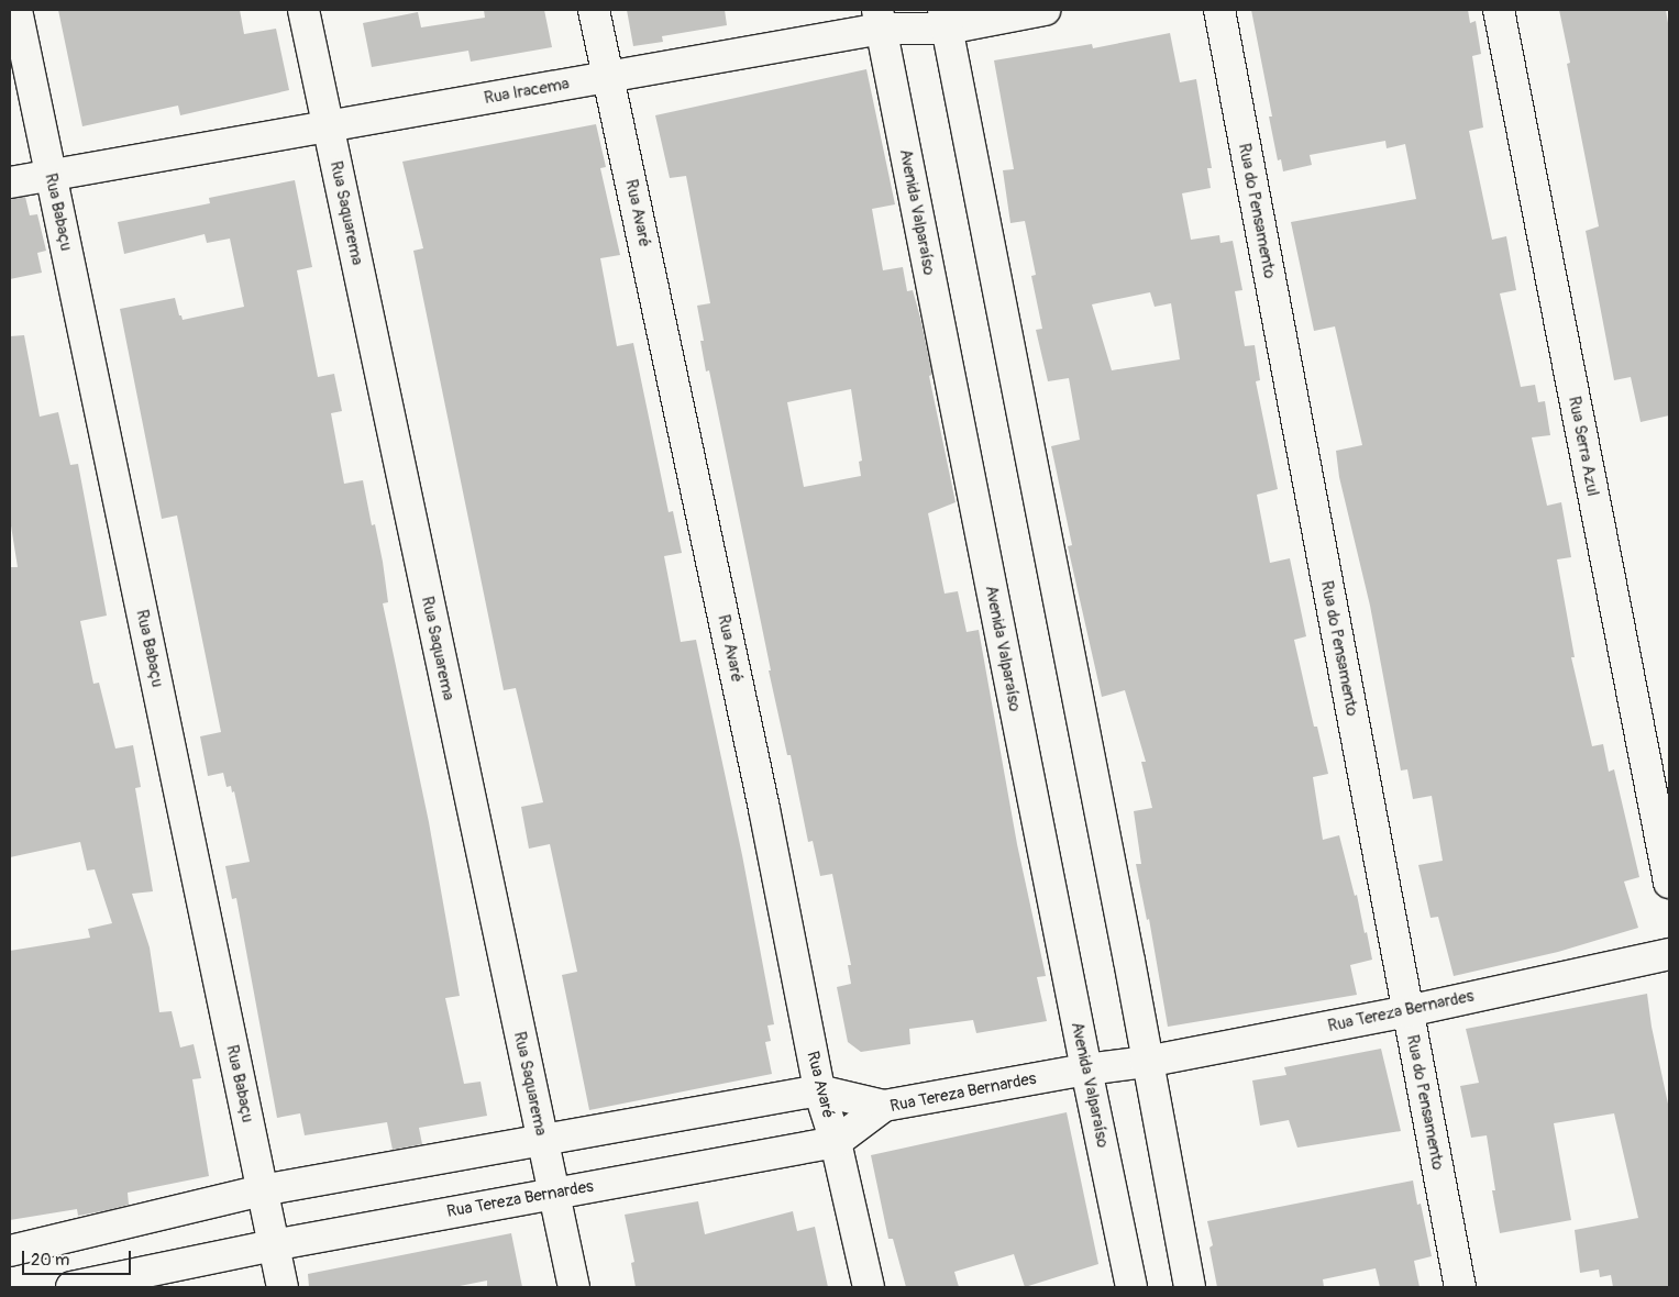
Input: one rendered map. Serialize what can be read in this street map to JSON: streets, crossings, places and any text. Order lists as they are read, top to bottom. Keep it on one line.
{"streets":{"street":["Rua Iracema","Rua do Pensamento","Rua Babaçu","Avenida Valparaíso","Rua Saquarema","Rua Avaré","Rua Serra Azul","Rua Tereza Bernardes"]},"crossings":[["Rua Iracema","Rua Babaçu"],["Rua Iracema","Avenida Valparaíso"],["Rua Iracema","Rua Saquarema"],["Rua Iracema","Rua Avaré"],["Rua do Pensamento","Rua Tereza Bernardes"],["Rua Babaçu","Rua Tereza Bernardes"],["Avenida Valparaíso","Rua Tereza Bernardes"],["Rua Saquarema","Rua Tereza Bernardes"],["Rua Avaré","Rua Tereza Bernardes"]],"scale_bar":"20 m"}
